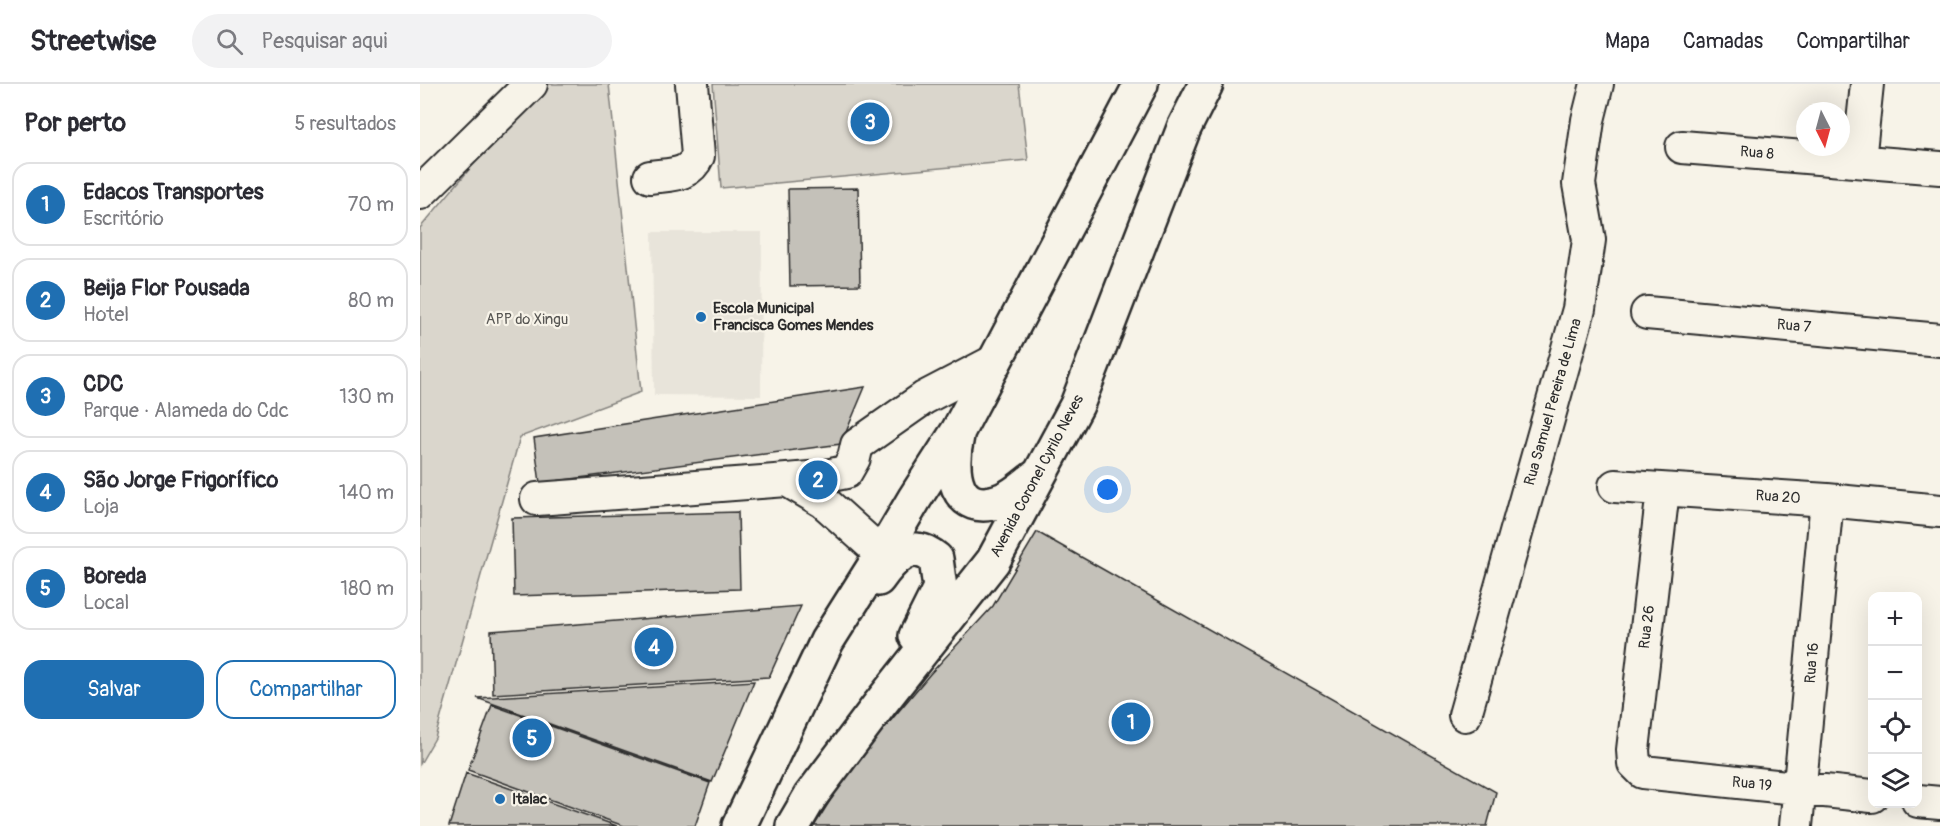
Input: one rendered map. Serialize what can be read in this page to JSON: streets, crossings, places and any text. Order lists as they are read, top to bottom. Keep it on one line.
{"streets":{"highway":["Avenida Coronel Cyrilo Neves"],"street":["Rua 8","Rua 7","Rua Samuel Pereira de Lima","Rua 20","Rua 26","Rua 16","Rua 19"]},"crossings":[["Rua 20","Rua 26"],["Rua 20","Rua 16"],["Rua 26","Rua 19"],["Rua 16","Rua 19"]],"parks":["APP do Xingu"],"places":["Escola Municipal Francisca Gomes Mendes","Italac"],"north":"bottom","page":{"header":"Streetwise","search":"Pesquisar aqui","nav":["Mapa","Camadas","Compartilhar"],"heading":["Por perto","5 resultados"],"pins":["3","2","4","1","5"],"list":[{"mark":"1","name":"Edacos Transportes","note":"Escritório","value":"70 m"},{"mark":"2","name":"Beija Flor Pousada","note":"Hotel","value":"80 m"},{"mark":"3","name":"CDC","note":"Parque · Alameda do Cdc","value":"130 m"},{"mark":"4","name":"São Jorge Frigorífico","note":"Loja","value":"140 m"},{"mark":"5","name":"Boreda","note":"Local","value":"180 m"}],"map_buttons":["+","−"],"buttons":["Salvar","Compartilhar"]}}
